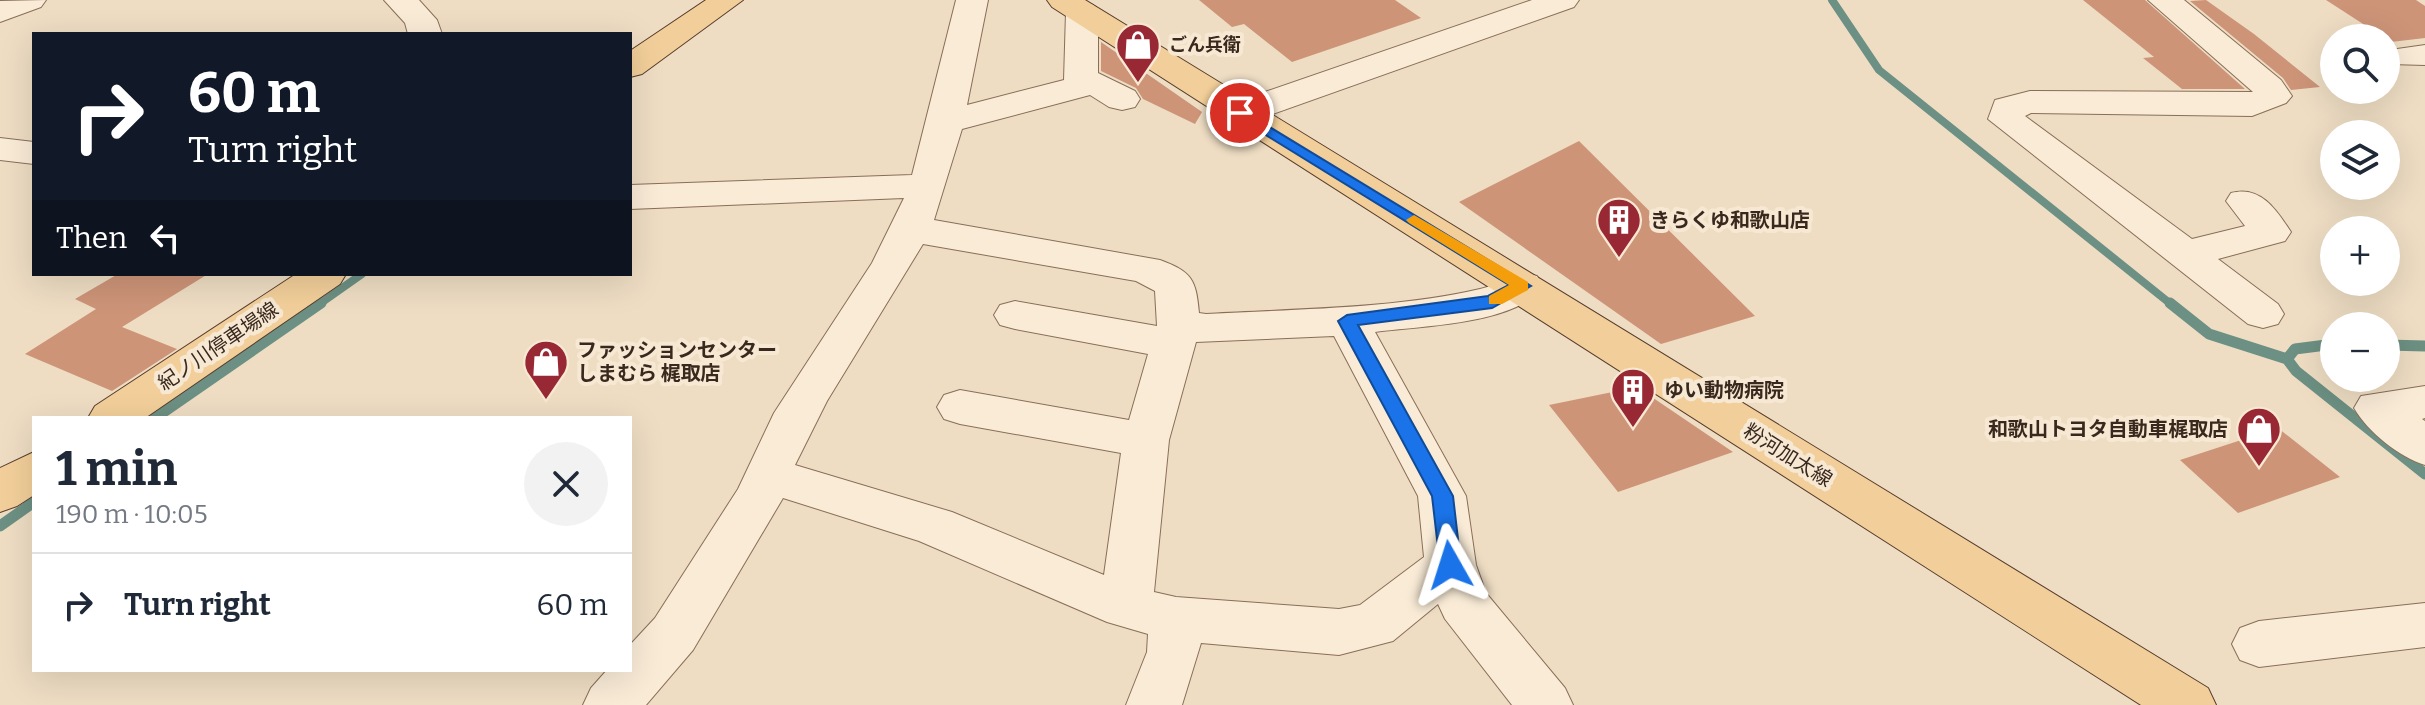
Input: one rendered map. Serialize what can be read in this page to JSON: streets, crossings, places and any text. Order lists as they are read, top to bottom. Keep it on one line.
{"streets":{"main road":["紀ノ川停車場線","粉河加太線"]},"places":{"shop":["ごん兵衛","ファッションセンター しまむら 梶取店","和歌山トヨタ自動車梶取店"],"building":["きらくゆ和歌山店","ゆい動物病院"]},"page":{"map_buttons":["+","−"],"turn":["60 m","Turn right"],"then":"Then","heading":["1 min","190 m · 10:05"],"list":[{"name":"Turn right","value":"60 m"}]}}
